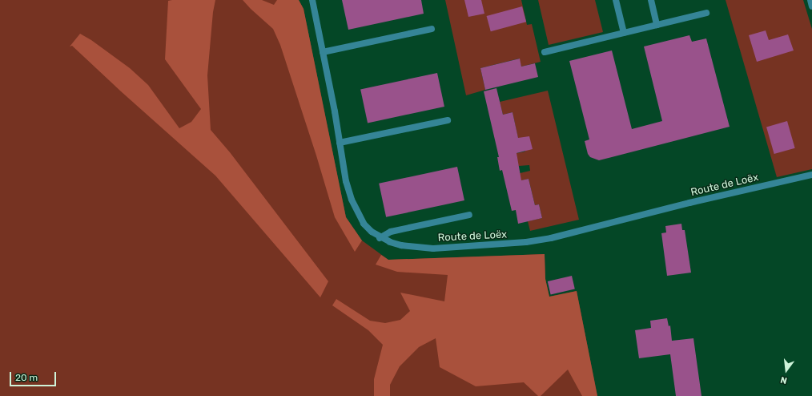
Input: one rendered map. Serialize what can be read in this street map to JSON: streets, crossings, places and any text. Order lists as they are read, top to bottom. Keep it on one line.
{"streets":{"street":["Route de Loëx"]},"scale_bar":"20 m","north":"bottom"}
